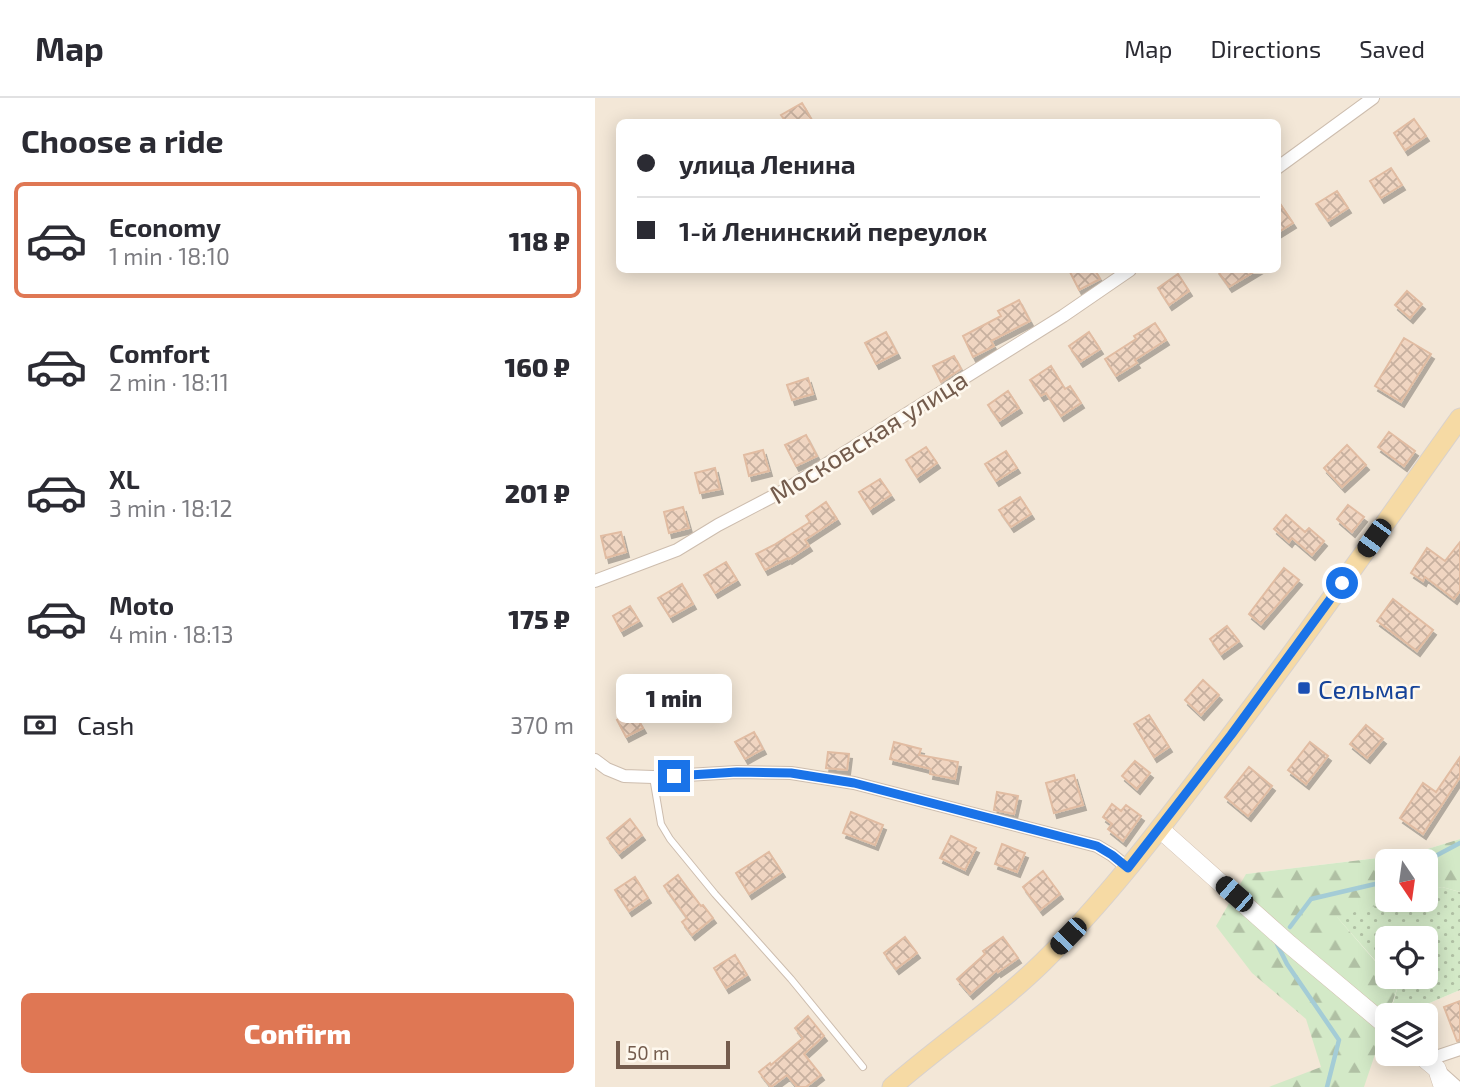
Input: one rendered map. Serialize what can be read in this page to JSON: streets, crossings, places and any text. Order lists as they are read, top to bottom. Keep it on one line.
{"streets":{"street":["Московская улица"]},"places":{"transit":["Сельмаг"]},"scale_bar":"50 m","north":"bottom","page":{"header":"Map","nav":["Map","Directions","Saved"],"heading":"Choose a ride","banner":["улица Ленина","1-й Ленинский переулок"],"list":[{"name":"Economy","note":"1 min · 18:10","value":"118 ₽"},{"name":"Comfort","note":"2 min · 18:11","value":"160 ₽"},{"name":"XL","note":"3 min · 18:12","value":"201 ₽"},{"name":"Moto","note":"4 min · 18:13","value":"175 ₽"}],"bubble":"1 min","pay":["Cash","370 m"],"buttons":"Confirm","scale":"50 m"}}
